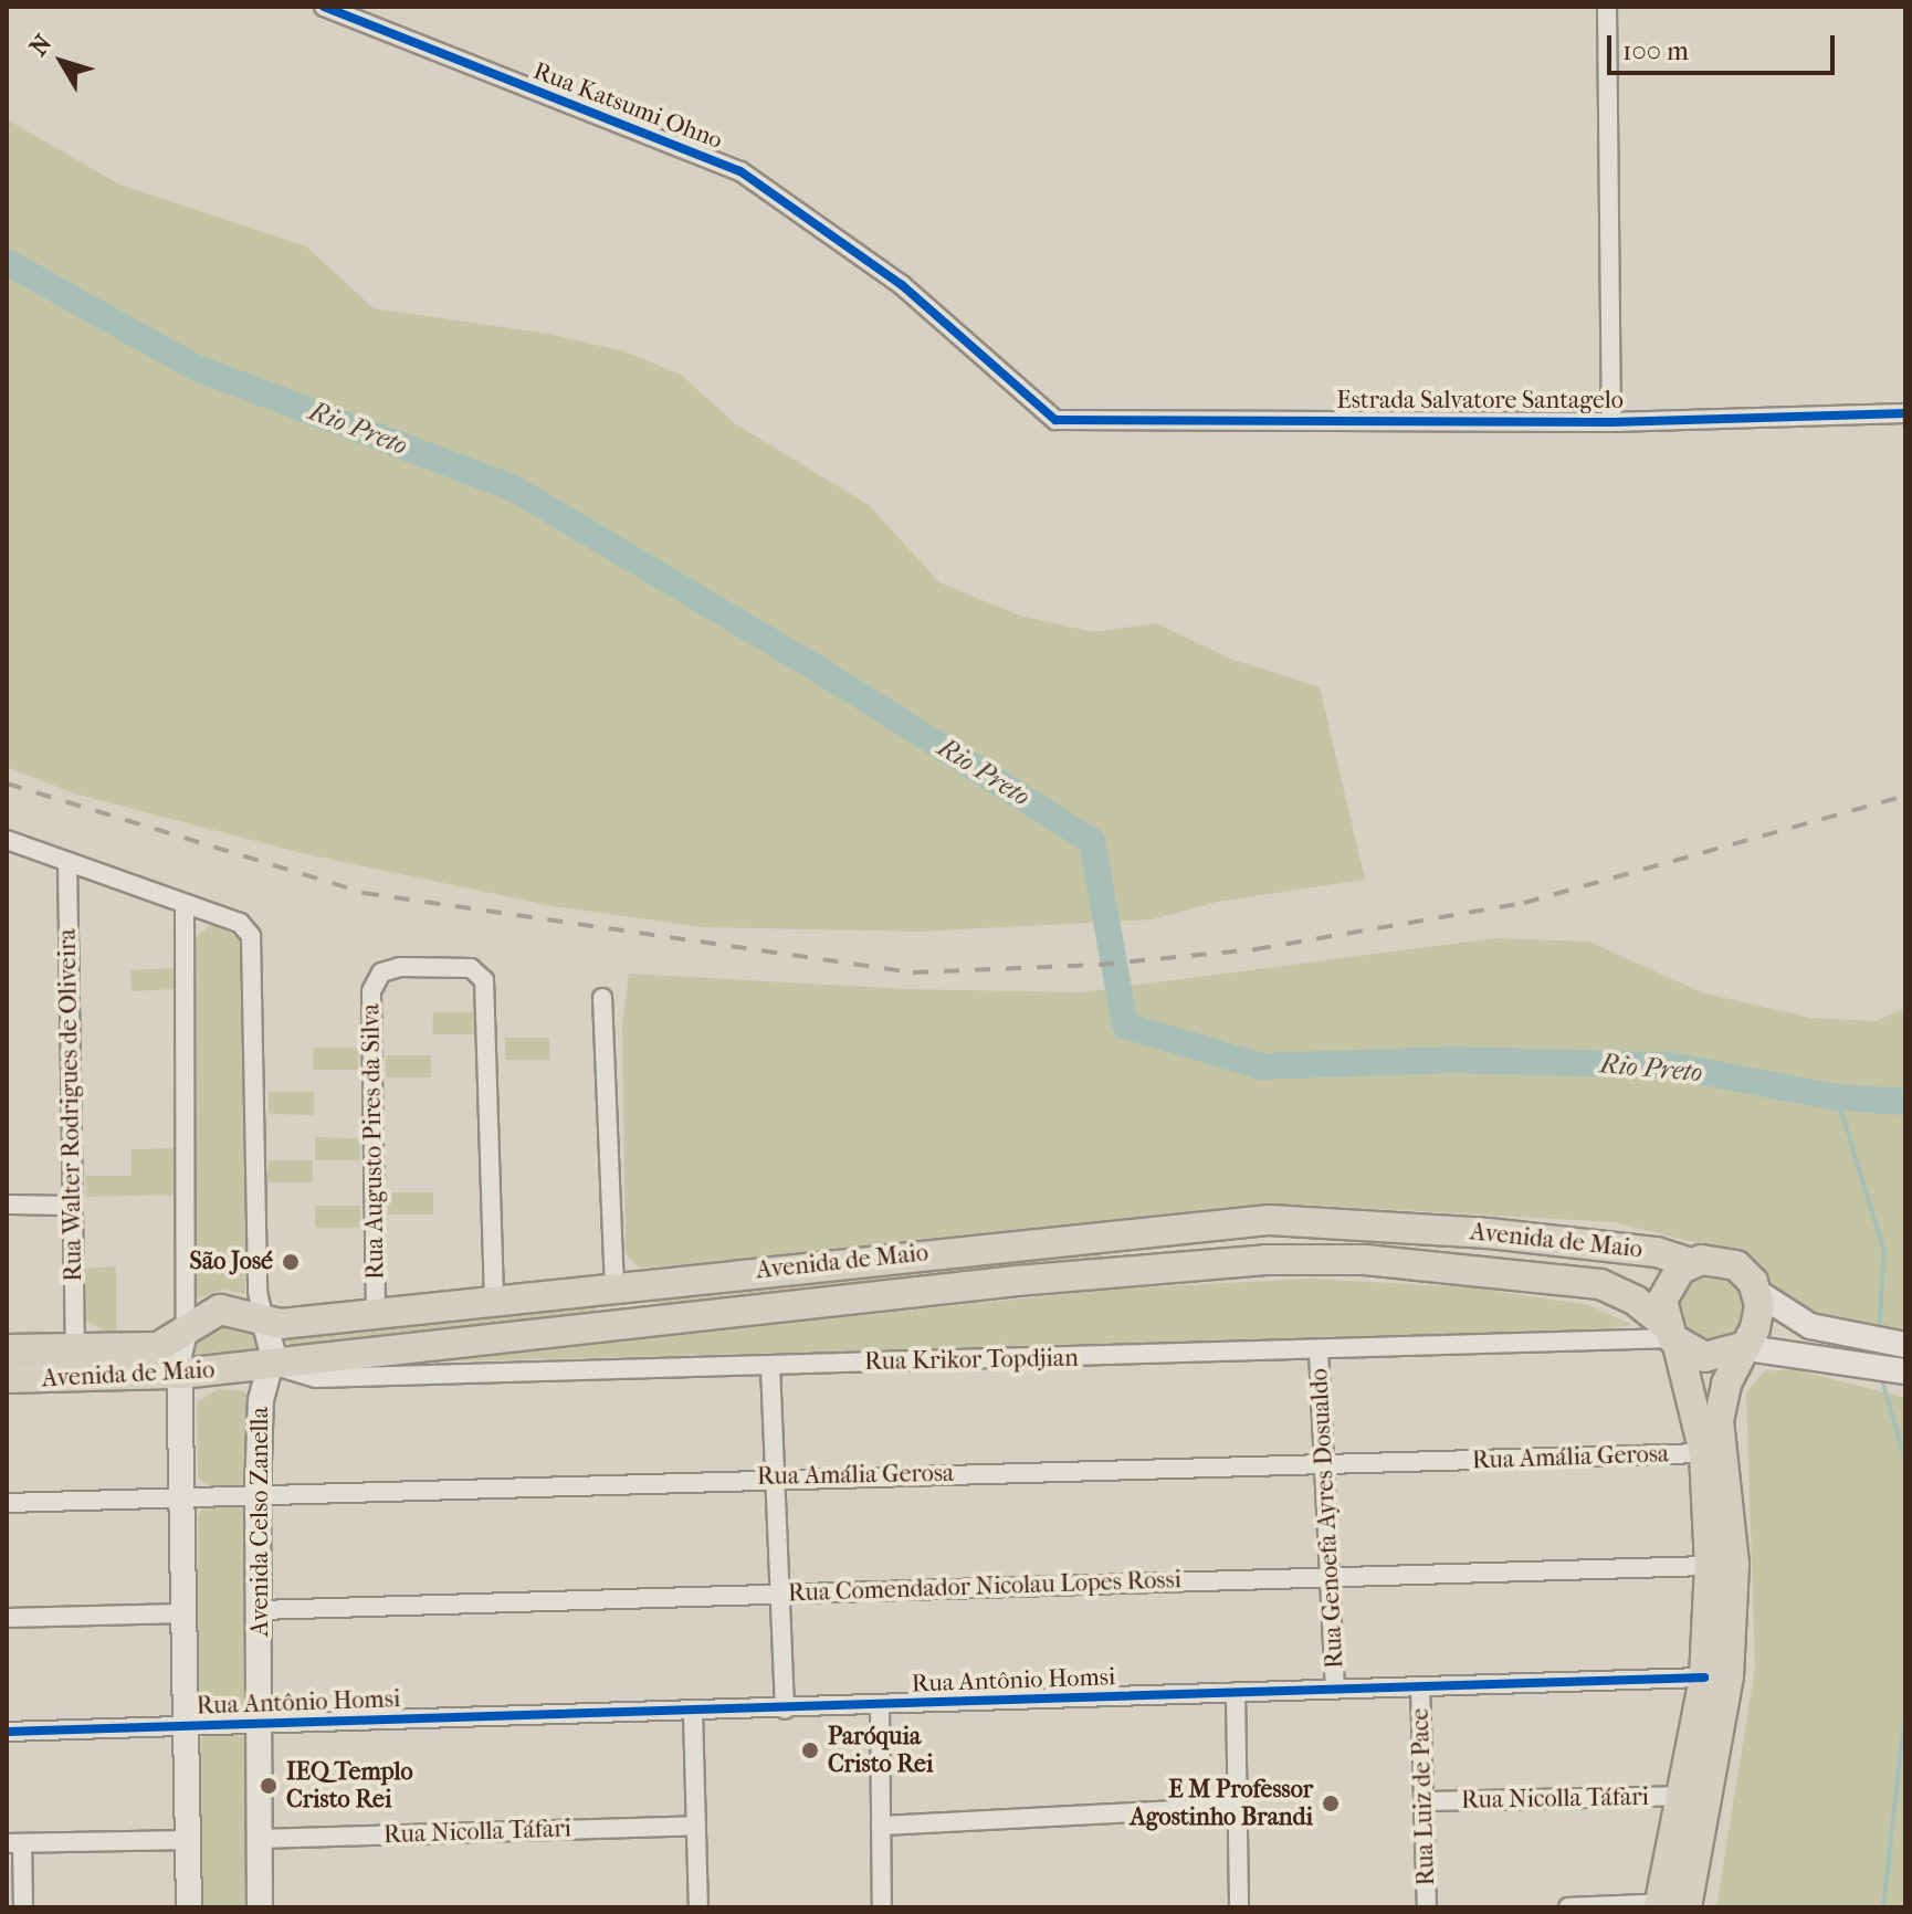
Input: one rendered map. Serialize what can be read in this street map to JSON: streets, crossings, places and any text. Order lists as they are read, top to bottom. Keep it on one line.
{"streets":{"main road":["Avenida de Maio"],"street":["Rua Katsumi Ohno","Estrada Salvatore Santagelo","Rua Walter Rodrigues de Oliveira","Rua Augusto Pires da Silva","Rua Krikor Topdjian","Rua Amália Gerosa","Rua Genoefa Ayres Dosualdo","Avenida Celso Zanella","Rua Comendador Nicolau Lopes Rossi","Rua Antônio Homsi","Rua Luiz de Pace","Rua Nicolla Táfari"]},"crossings":[["Rua Katsumi Ohno","Estrada Salvatore Santagelo"],["Rua Walter Rodrigues de Oliveira","Avenida de Maio"],["Rua Augusto Pires da Silva","Avenida de Maio"],["Avenida de Maio","Rua Krikor Topdjian"],["Avenida de Maio","Avenida Celso Zanella"],["Rua Krikor Topdjian","Rua Genoefa Ayres Dosualdo"],["Rua Krikor Topdjian","Avenida Celso Zanella"],["Rua Amália Gerosa","Rua Genoefa Ayres Dosualdo"],["Rua Amália Gerosa","Avenida Celso Zanella"],["Rua Genoefa Ayres Dosualdo","Rua Comendador Nicolau Lopes Rossi"],["Rua Genoefa Ayres Dosualdo","Rua Antônio Homsi"],["Avenida Celso Zanella","Rua Comendador Nicolau Lopes Rossi"],["Avenida Celso Zanella","Rua Antônio Homsi"],["Avenida Celso Zanella","Rua Nicolla Táfari"],["Rua Antônio Homsi","Rua Luiz de Pace"],["Rua Luiz de Pace","Rua Nicolla Táfari"]],"water":["Rio Preto"],"places":["São José","Paróquia Cristo Rei","IEQ Templo Cristo Rei","E M Professor Agostinho Brandi"],"scale_bar":"100 m","north":"top left"}
